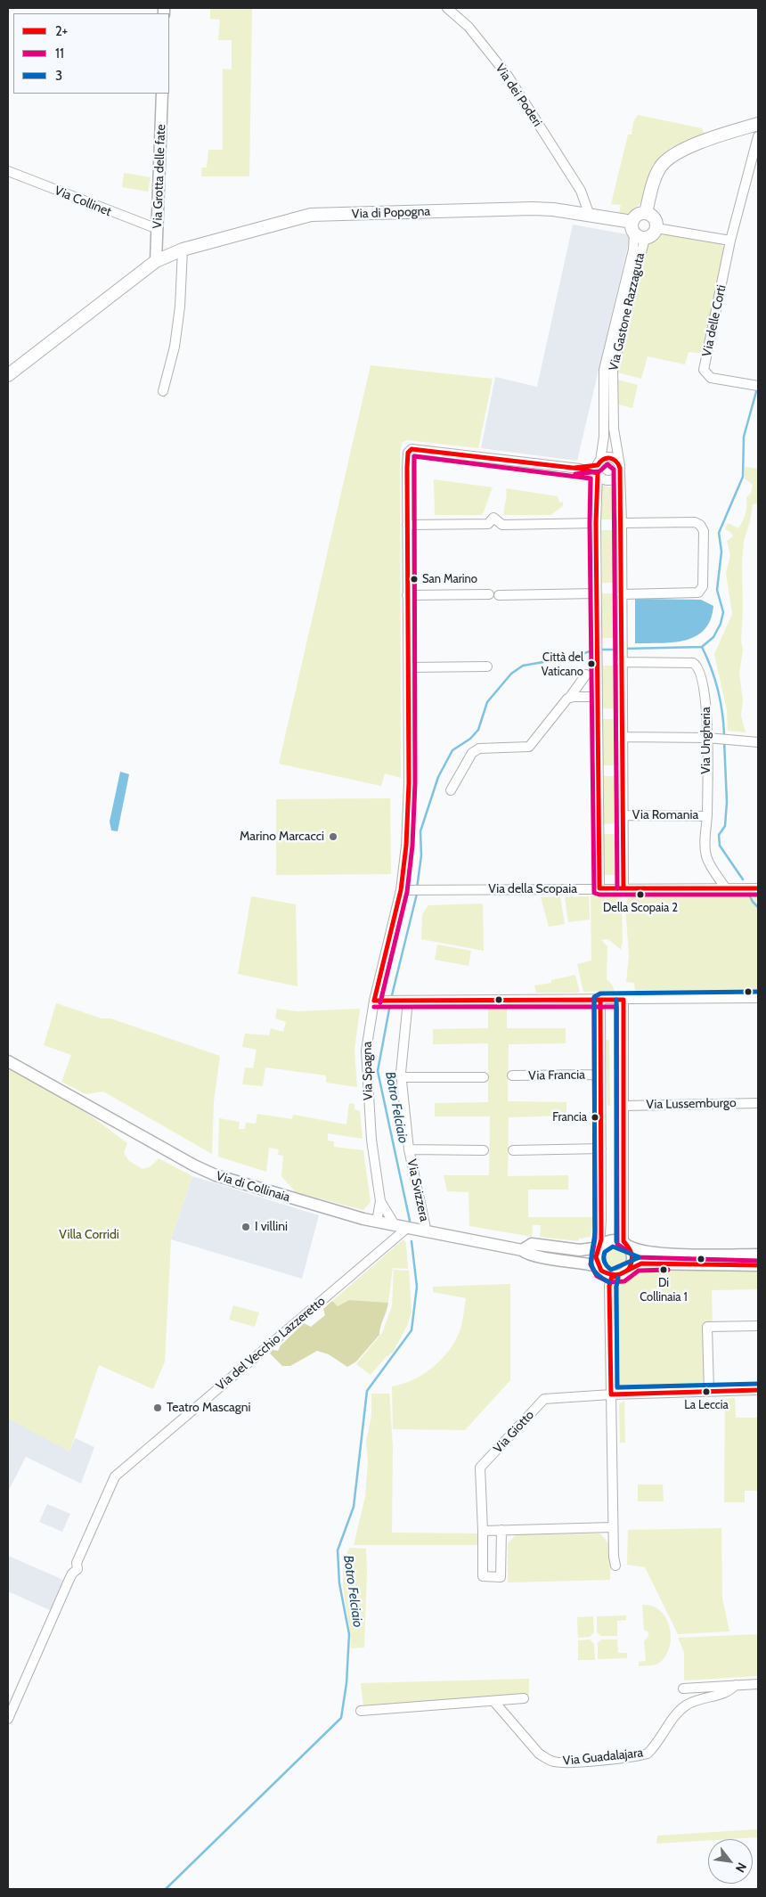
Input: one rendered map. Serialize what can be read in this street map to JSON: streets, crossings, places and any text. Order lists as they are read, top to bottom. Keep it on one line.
{"streets":{"main road":["Via di Popogna"],"street":["Via dei Poderi","Via Grotta delle fate","Via Collinet","Via Gastone Razzaguta","Via delle Corti","Via Ungheria","Via Romania","Via della Scopaia","Via Spagna","Via Francia","Via Lussemburgo","Via di Collinaia","Via Svizzera","Via del Vecchio Lazzeretto","Via Giotto","Via Guadalajara"]},"crossings":[["Via dei Poderi","Via di Popogna"],["Via Grotta delle fate","Via Collinet"],["Via Grotta delle fate","Via di Popogna"],["Via di Popogna","Via Gastone Razzaguta"],["Via Gastone Razzaguta","Via Ungheria"],["Via Gastone Razzaguta","Via Romania"],["Via Gastone Razzaguta","Via della Scopaia"],["Via Gastone Razzaguta","Via Spagna"],["Via Ungheria","Via Romania"],["Via Ungheria","Via della Scopaia"],["Via della Scopaia","Via Spagna"],["Via Spagna","Via di Collinaia"],["Via Spagna","Via del Vecchio Lazzeretto"],["Via Francia","Via di Collinaia"],["Via di Collinaia","Via Svizzera"],["Via di Collinaia","Via del Vecchio Lazzeretto"]],"water":["Botro Felciaio"],"parks":["Villa Corridi"],"places":["San Marino","Città del Vaticano","Marino Marcacci","Della Scopaia 2","Francia","I villini","Di Collinaia 1","La Leccia","Teatro Mascagni"],"lines":["transit line 2+","transit line 11","transit line 3"],"legend":["2+","11","3"],"north":"bottom right"}
